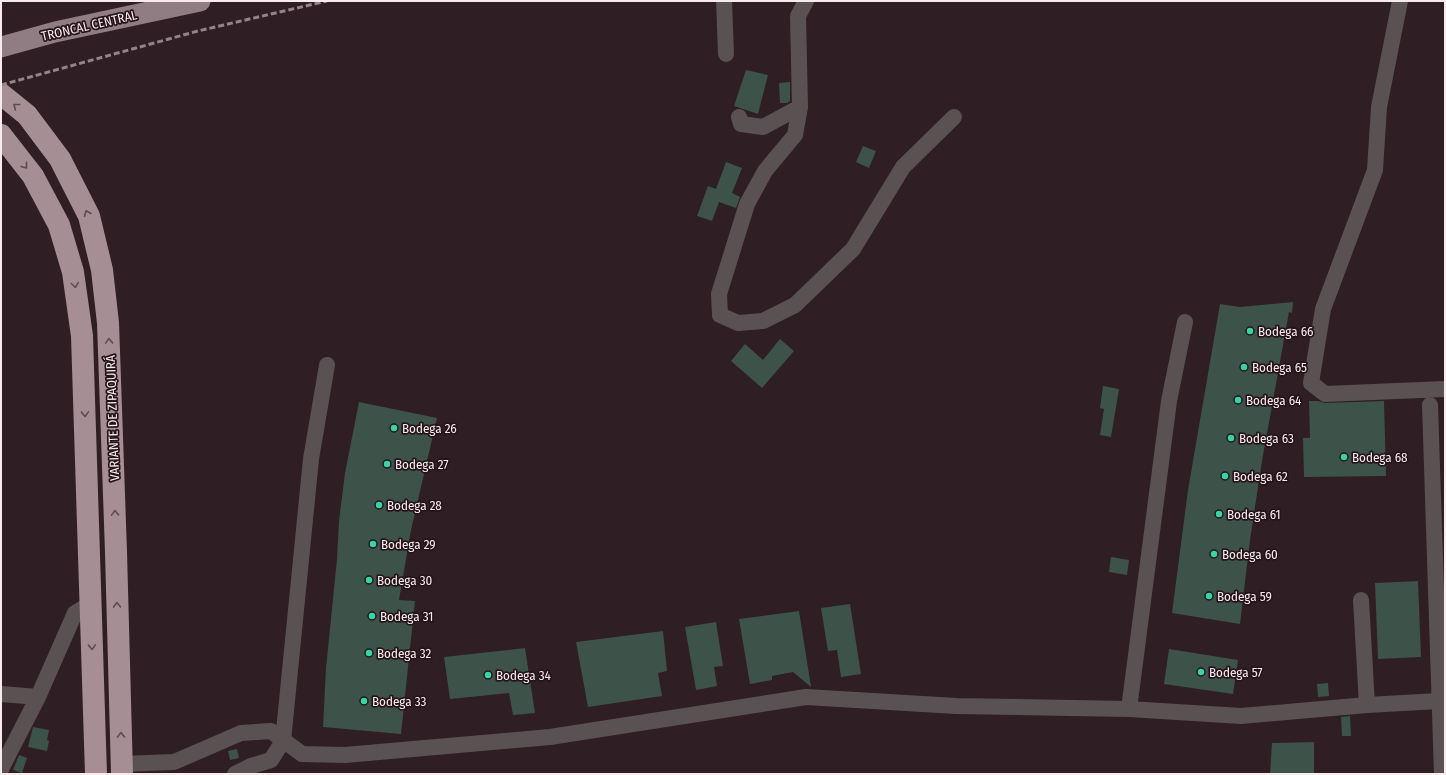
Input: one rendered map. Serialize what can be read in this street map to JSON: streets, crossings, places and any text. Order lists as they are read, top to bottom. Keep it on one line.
{"streets":{"highway":["VARIANTE DE ZIPAQUIRÁ"],"main road":["TRONCAL CENTRAL"]},"places":["Bodega 66","Bodega 65","Bodega 64","Bodega 26","Bodega 63","Bodega 68","Bodega 27","Bodega 62","Bodega 28","Bodega 61","Bodega 29","Bodega 60","Bodega 30","Bodega 59","Bodega 31","Bodega 32","Bodega 57","Bodega 34","Bodega 33"]}
